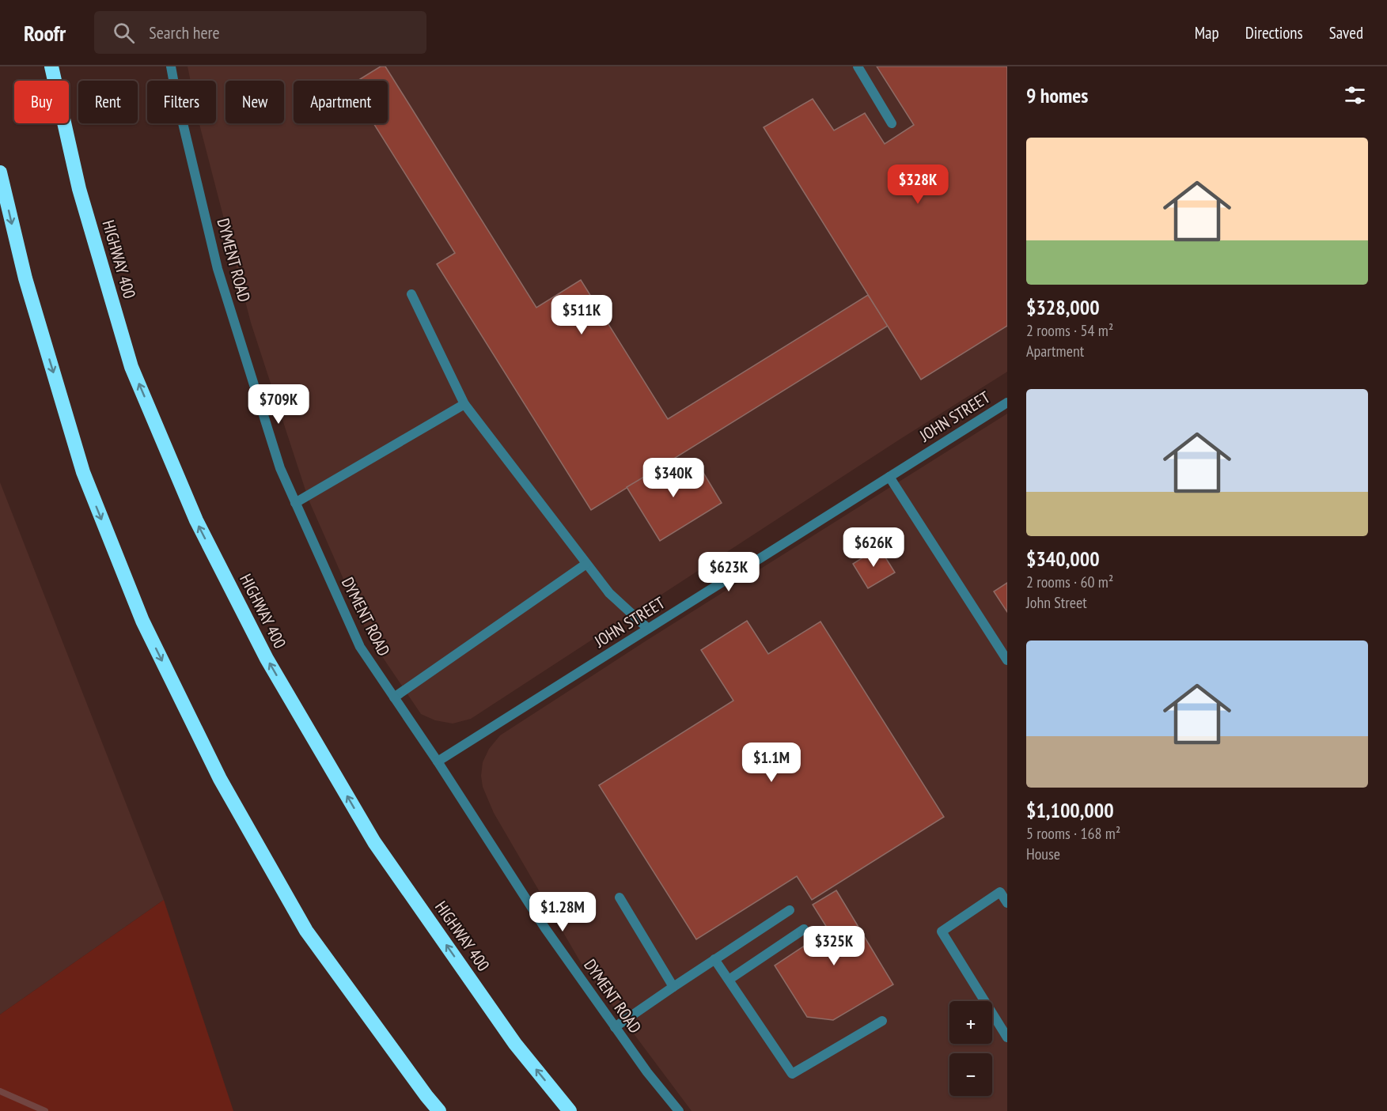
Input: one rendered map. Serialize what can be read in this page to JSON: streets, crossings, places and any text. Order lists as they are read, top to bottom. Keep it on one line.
{"streets":{"highway":["HIGHWAY 400"],"street":["DYMENT ROAD","JOHN STREET"]},"crossings":[["DYMENT ROAD","JOHN STREET"]],"page":{"header":"Roofr","search":"Search here","nav":["Map","Directions","Saved"],"heading":"9 homes","chip":["Buy","Rent","Filters","New","Apartment"],"list":[{"name":"$328,000","note":"2 rooms · 54 m² · Apartment"},{"name":"$340,000","note":"2 rooms · 60 m² · John Street"},{"name":"$1,100,000","note":"5 rooms · 168 m² · House"}],"price":["$328K","$511K","$709K","$340K","$626K","$623K","$1.1M","$1.28M","$325K"],"map_buttons":["+","−"]}}
